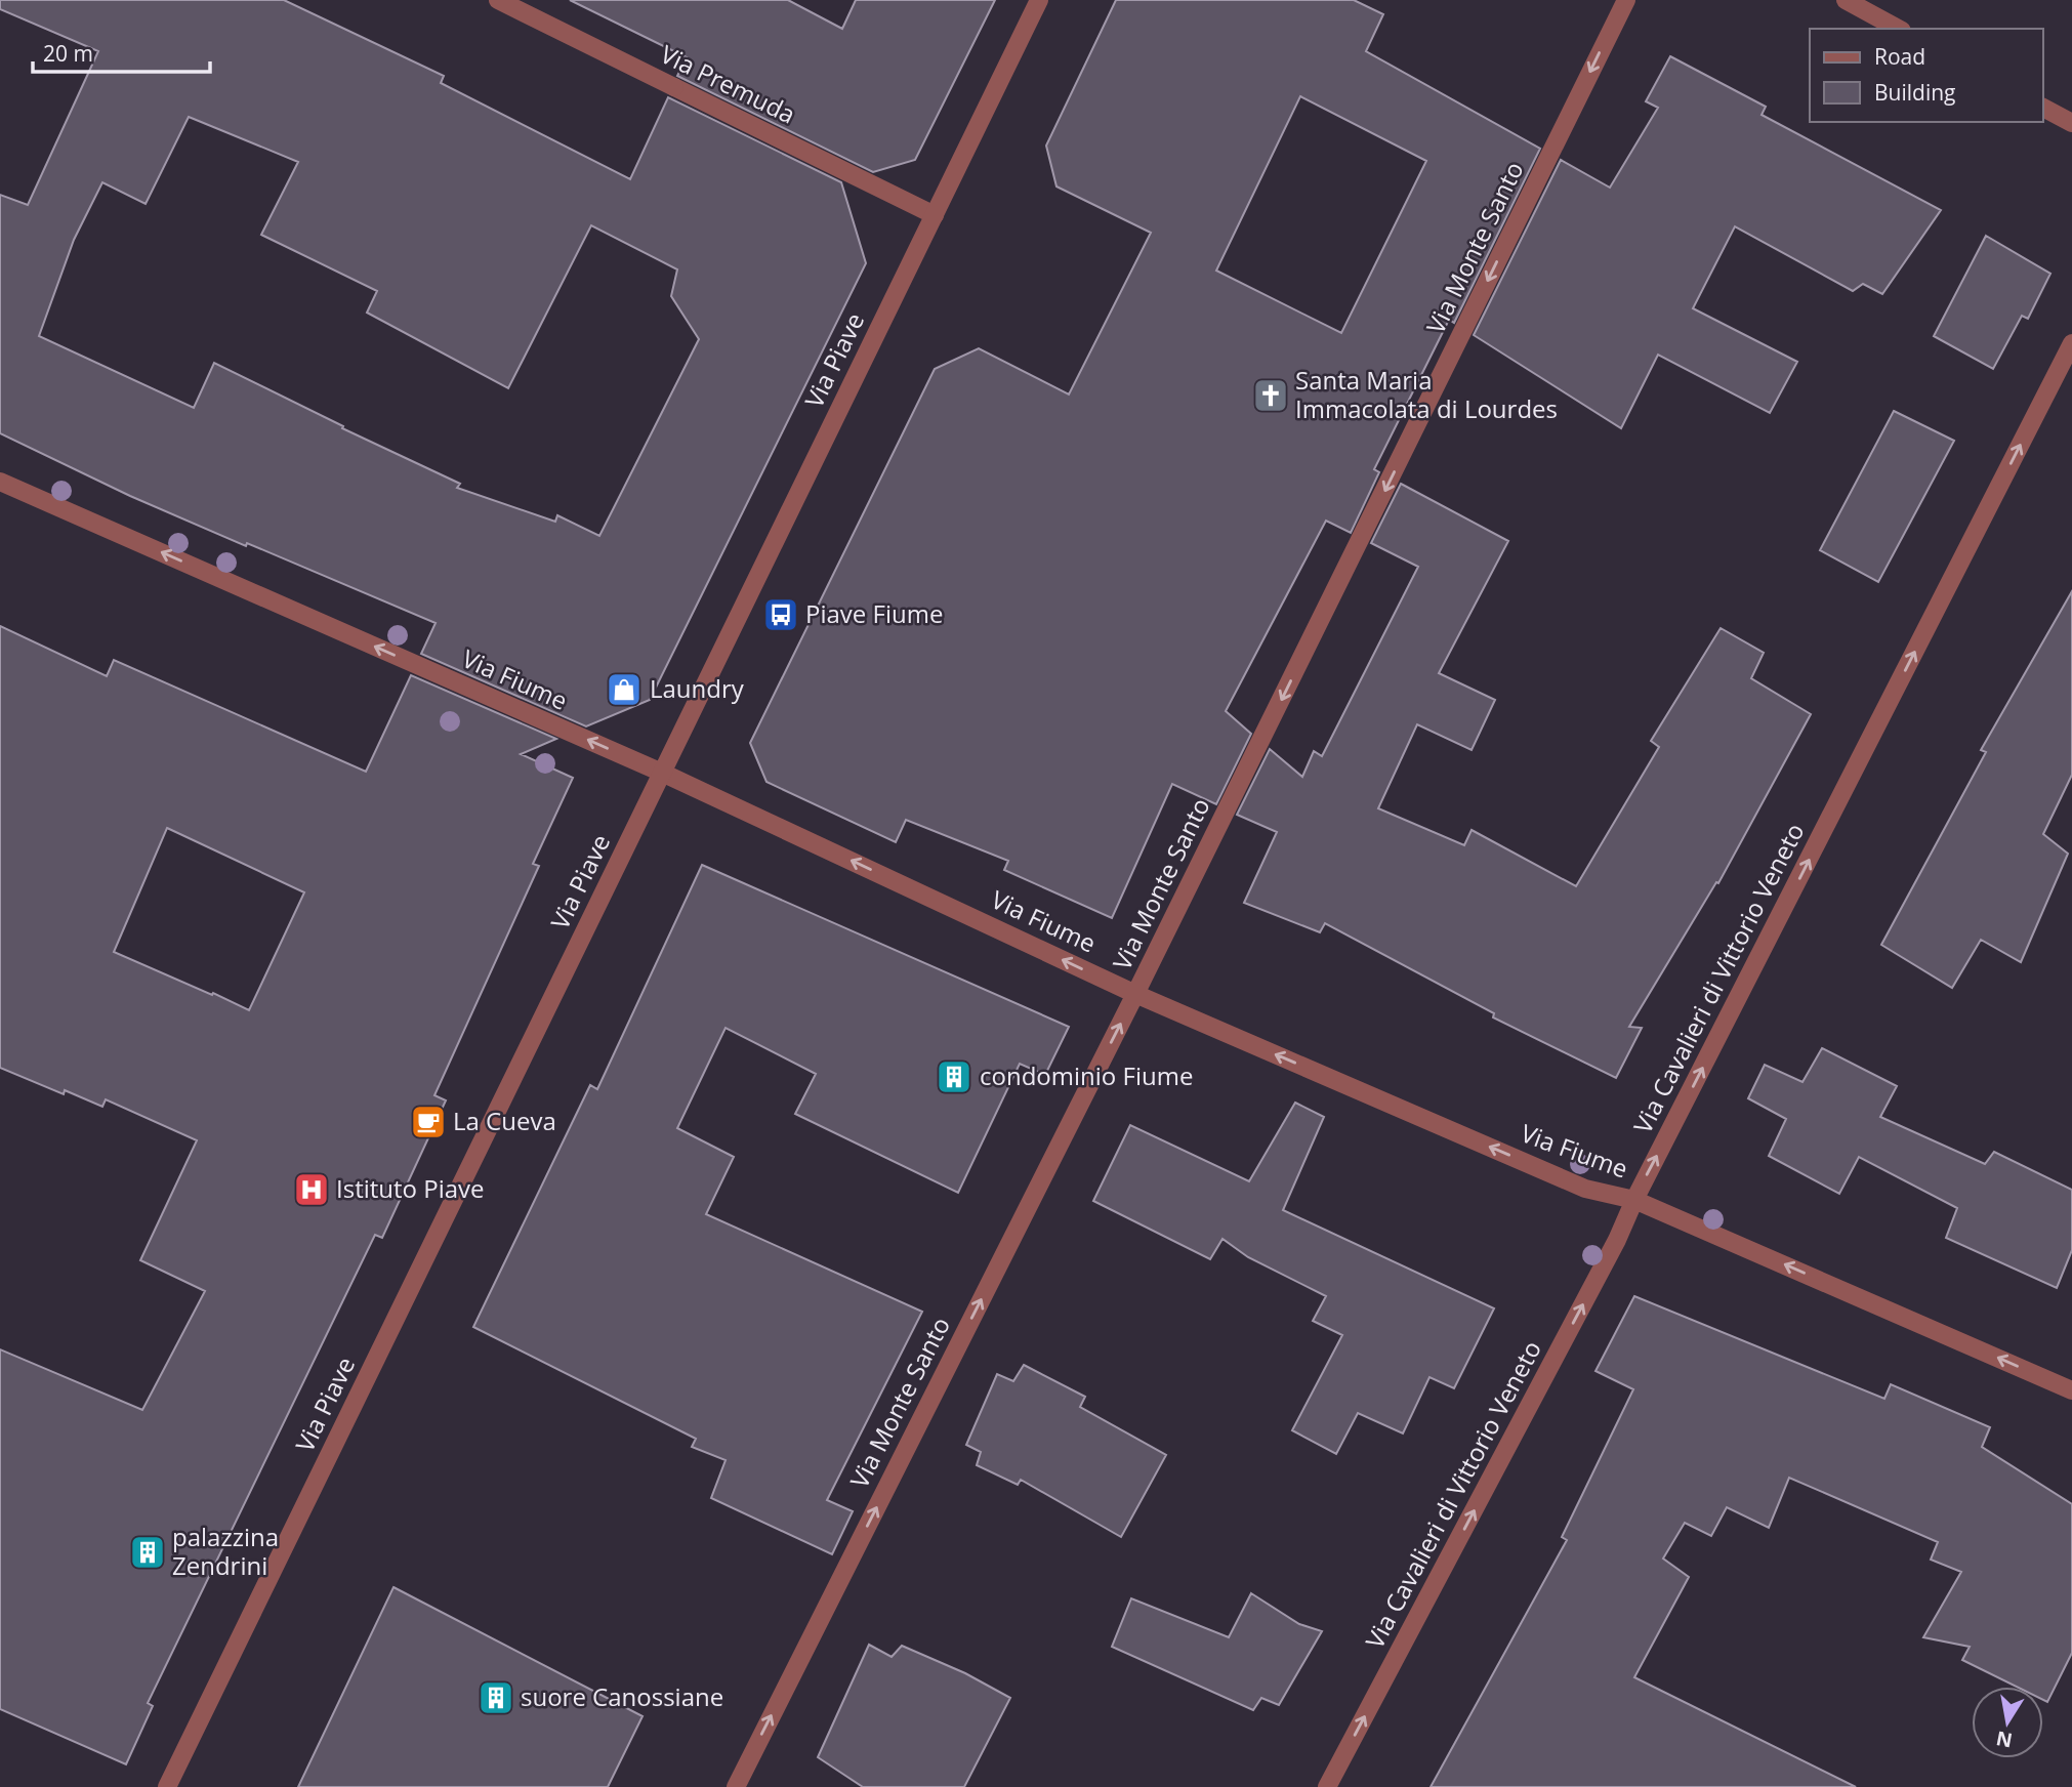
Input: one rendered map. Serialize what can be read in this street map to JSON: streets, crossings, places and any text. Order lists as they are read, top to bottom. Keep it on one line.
{"streets":{"street":["Via Premuda","Via Monte Santo","Via Piave","Via Fiume","Via Cavalieri di Vittorio Veneto"]},"crossings":[["Via Premuda","Via Piave"],["Via Monte Santo","Via Fiume"],["Via Piave","Via Fiume"],["Via Fiume","Via Cavalieri di Vittorio Veneto"]],"one_way":["Via Fiume","Via Cavalieri di Vittorio Veneto"],"places":{"church":["Santa Maria Immacolata di Lourdes"],"bus stop":["Piave Fiume"],"shop":["Laundry"],"building":["condominio Fiume","palazzina Zendrini","suore Canossiane"],"cafe":["La Cueva"],"hospital":["Istituto Piave"]},"legend":["Road","Building"],"scale_bar":"20 m","north":"bottom"}
